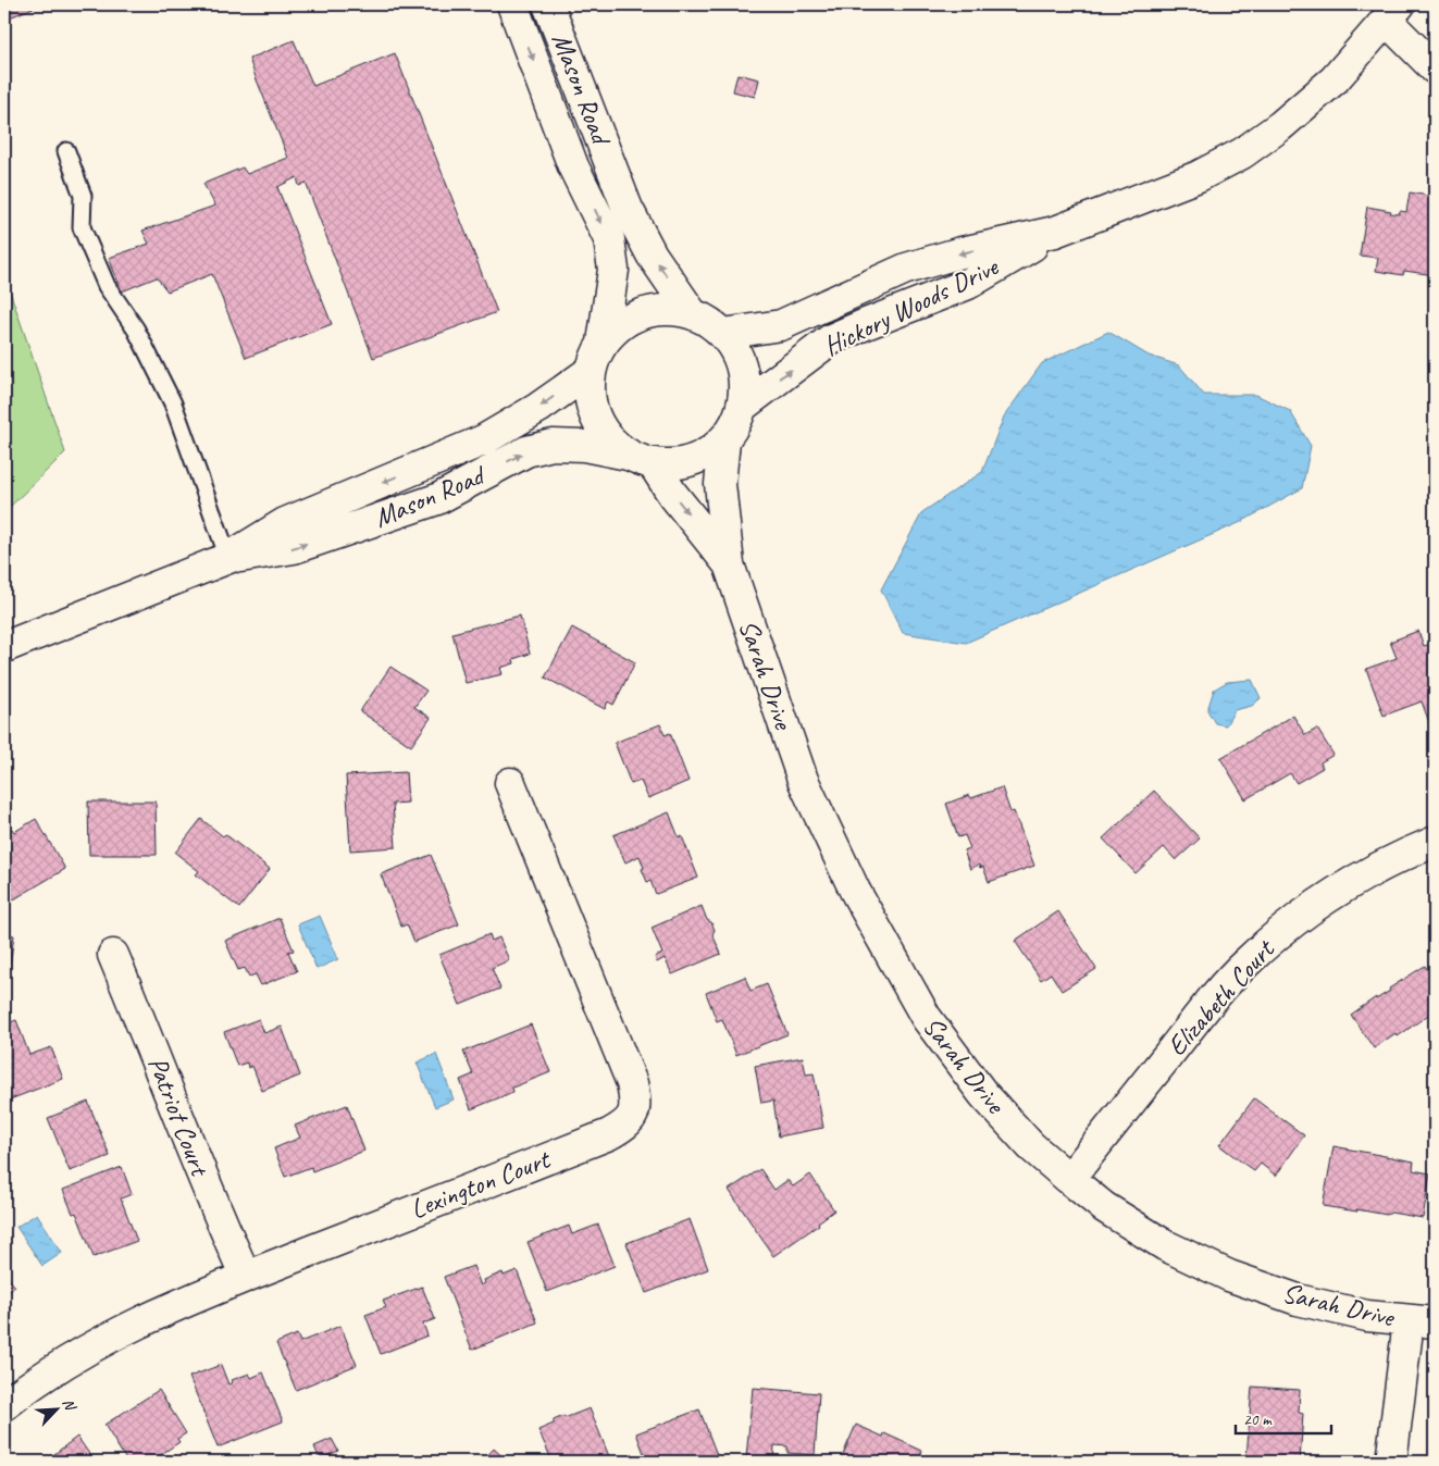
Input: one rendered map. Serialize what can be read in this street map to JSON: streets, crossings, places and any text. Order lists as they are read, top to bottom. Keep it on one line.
{"streets":{"street":["Mason Road","Hickory Woods Drive","Sarah Drive","Elizabeth Court","Patriot Court","Lexington Court"]},"crossings":[["Mason Road","Hickory Woods Drive"],["Mason Road","Sarah Drive"],["Hickory Woods Drive","Sarah Drive"],["Sarah Drive","Elizabeth Court"],["Patriot Court","Lexington Court"]],"scale_bar":"20 m","north":"top right"}
